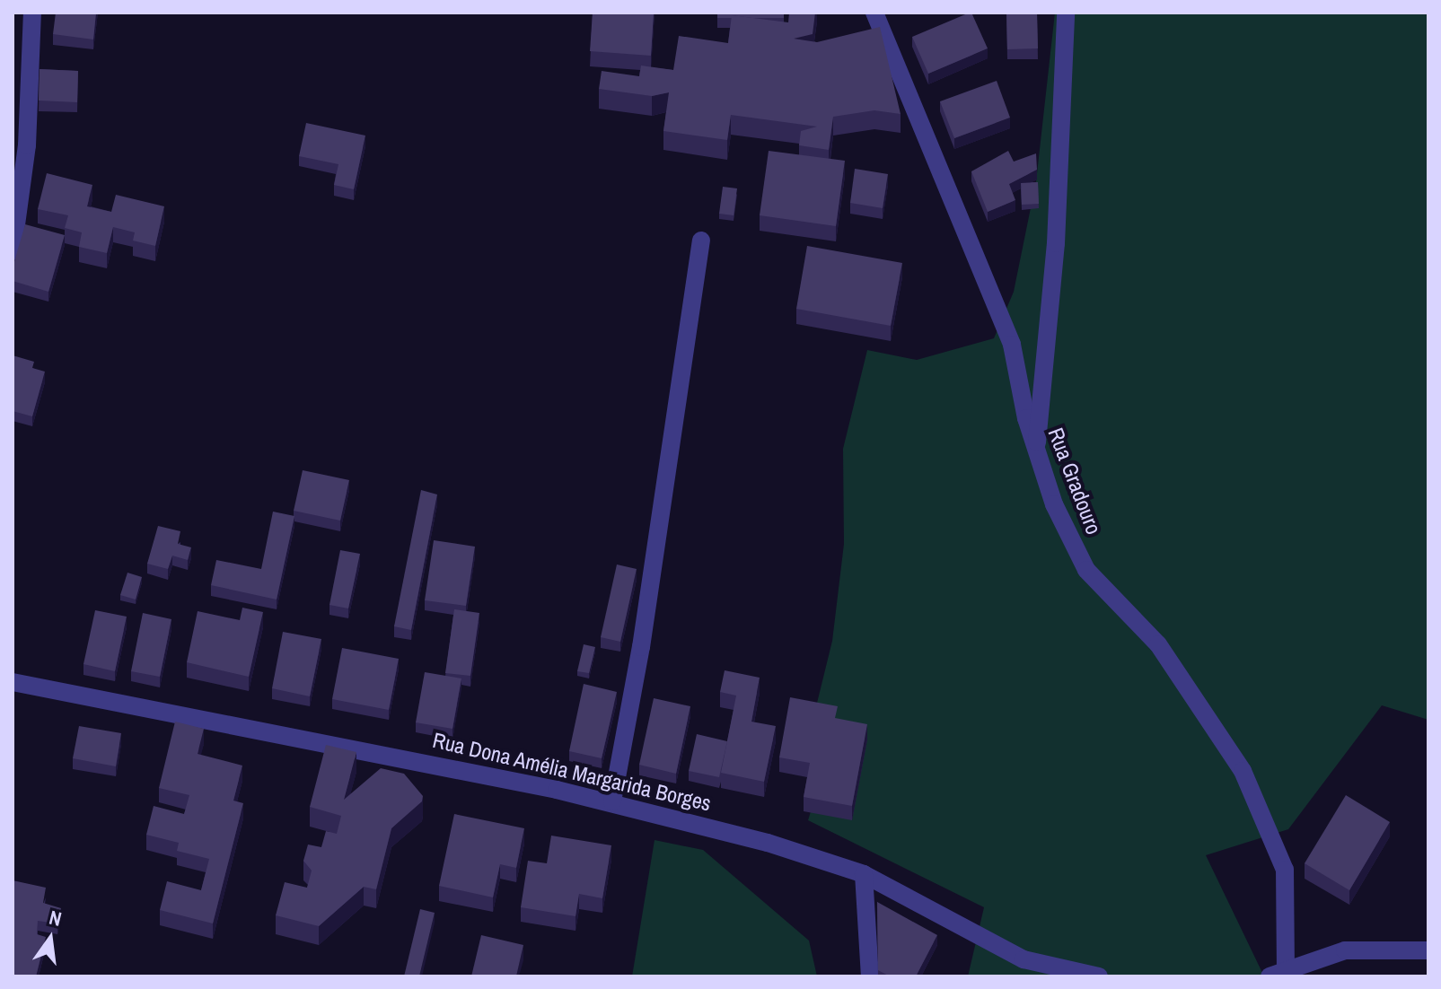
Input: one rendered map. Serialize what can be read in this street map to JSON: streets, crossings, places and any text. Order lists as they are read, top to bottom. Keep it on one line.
{"streets":{"street":["Rua Gradouro","Rua Dona Amélia Margarida Borges"]},"north":"top"}
